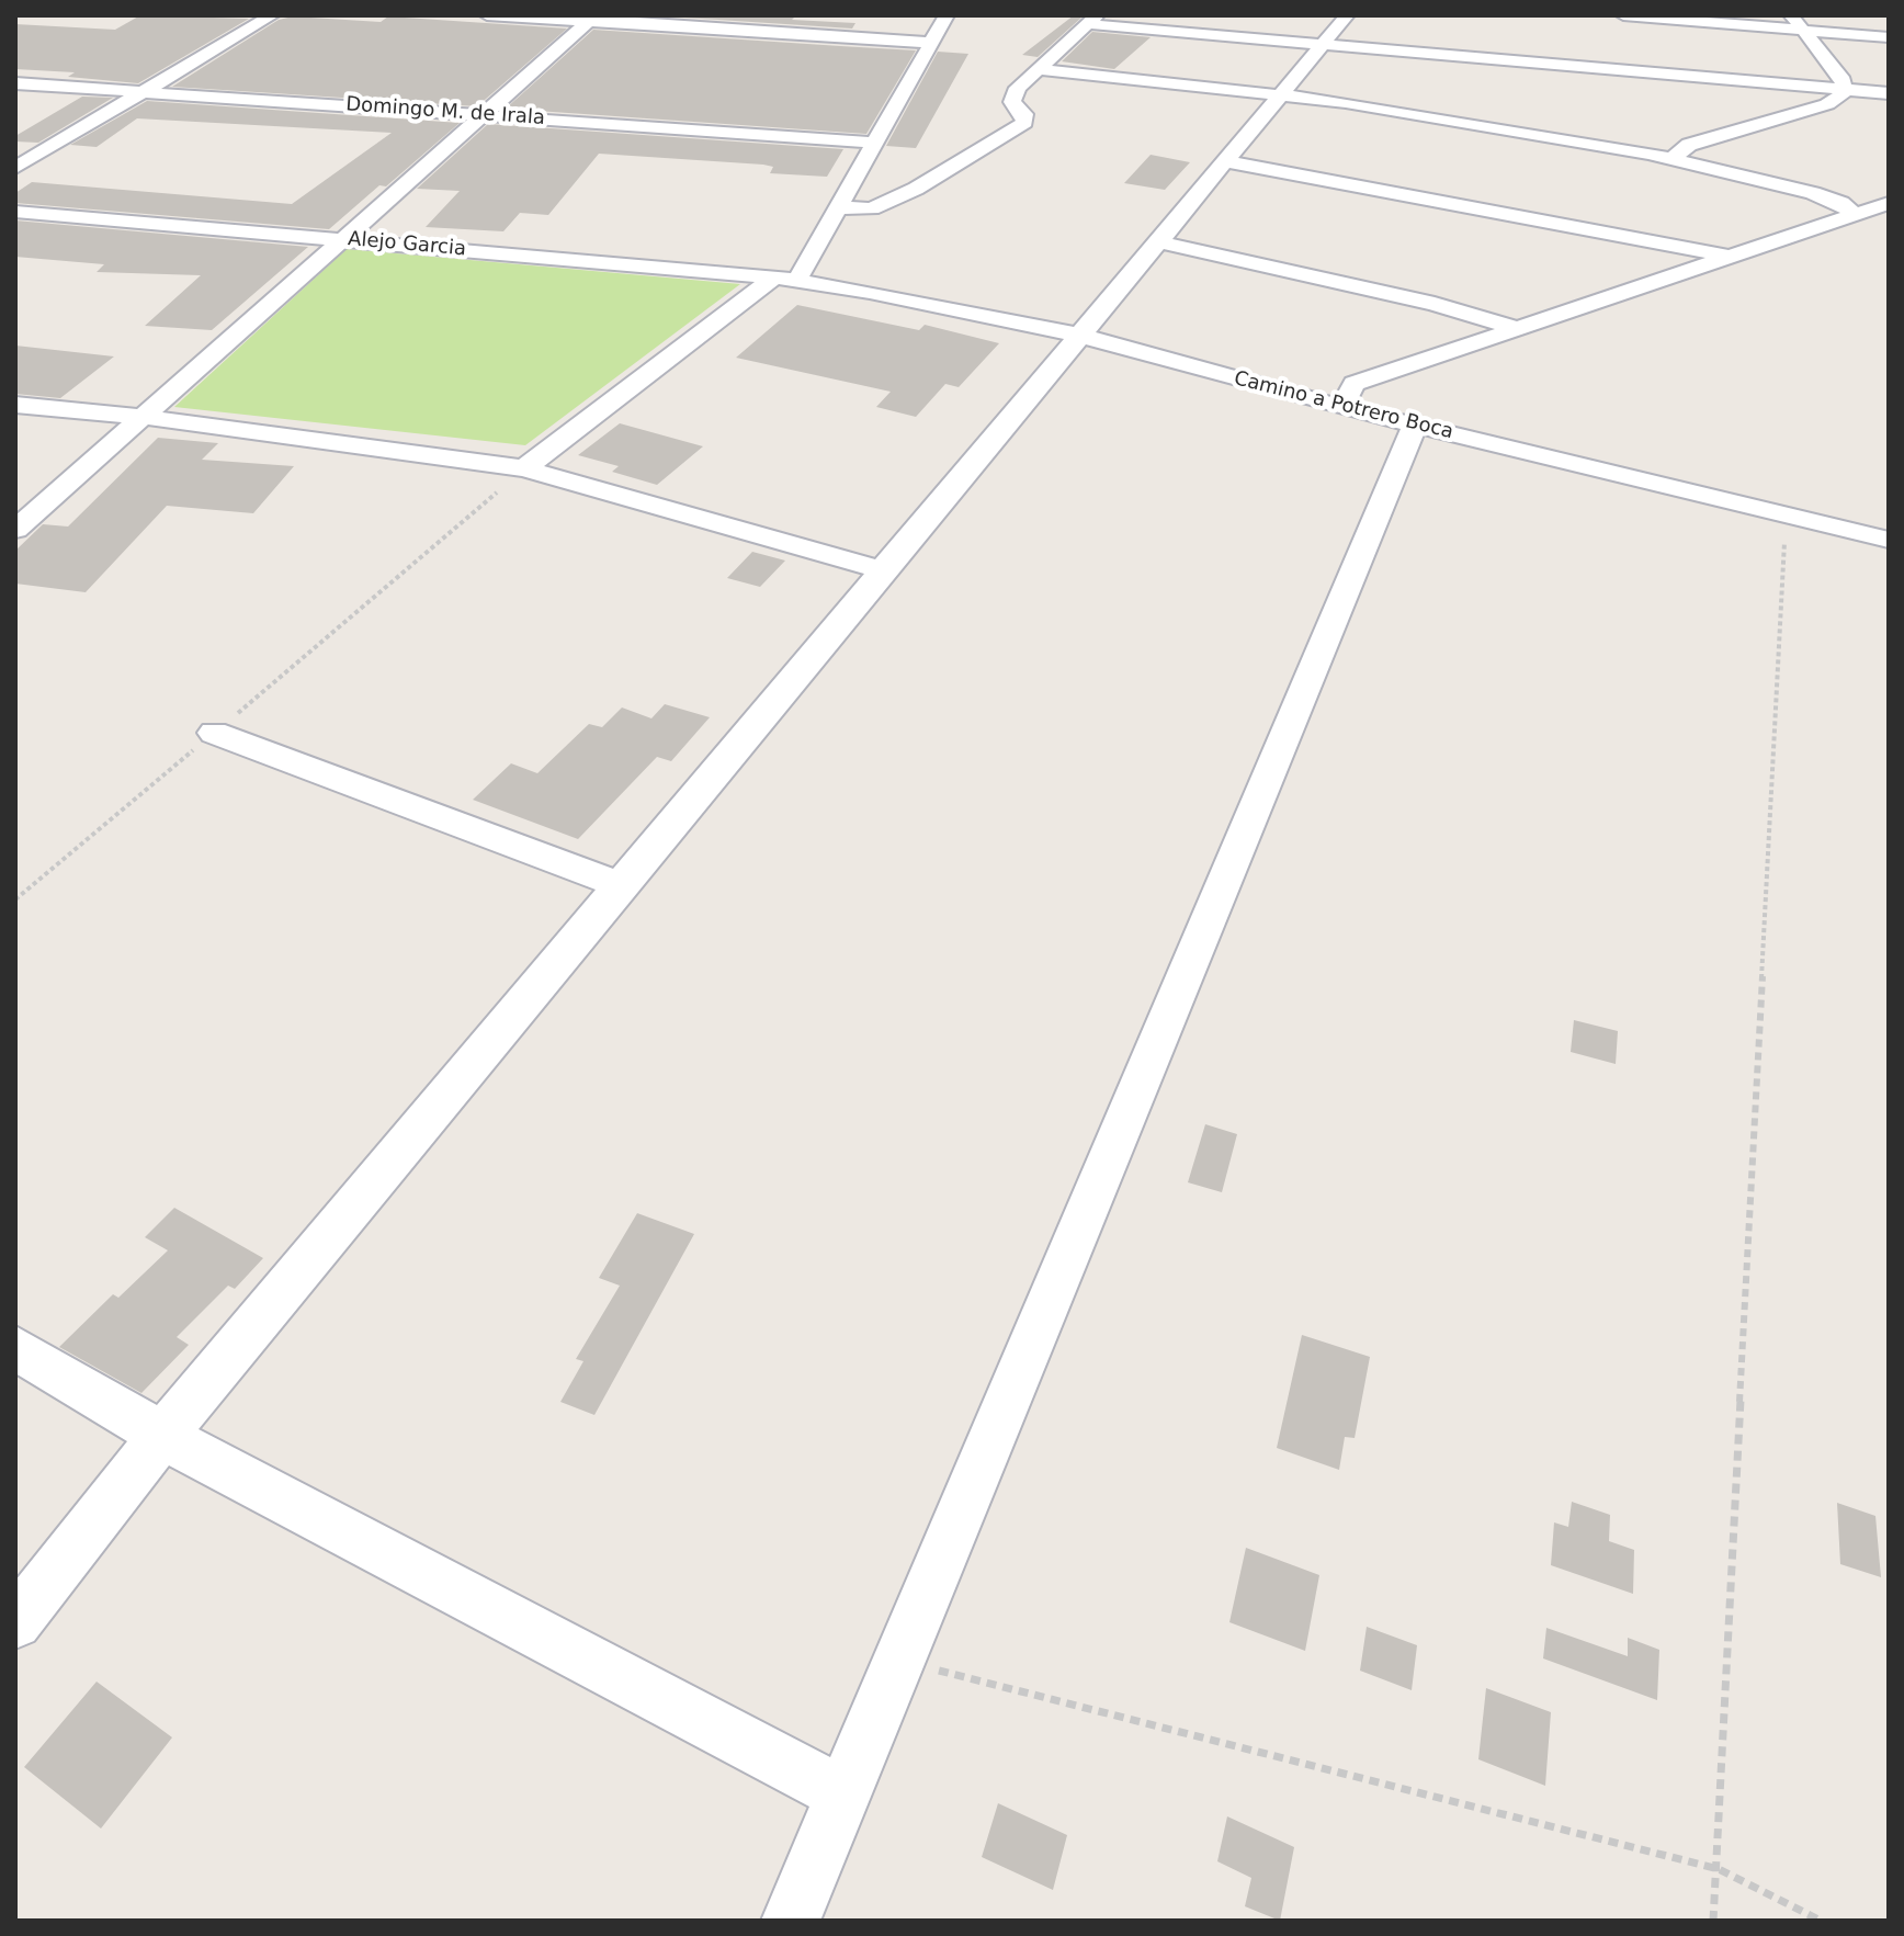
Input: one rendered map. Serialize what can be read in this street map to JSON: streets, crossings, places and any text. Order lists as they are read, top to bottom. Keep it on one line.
{"streets":{"street":["Domingo M. de Irala","Alejo Garcia","Camino a Potrero Boca"]},"crossings":[["Alejo Garcia","Camino a Potrero Boca"]]}
